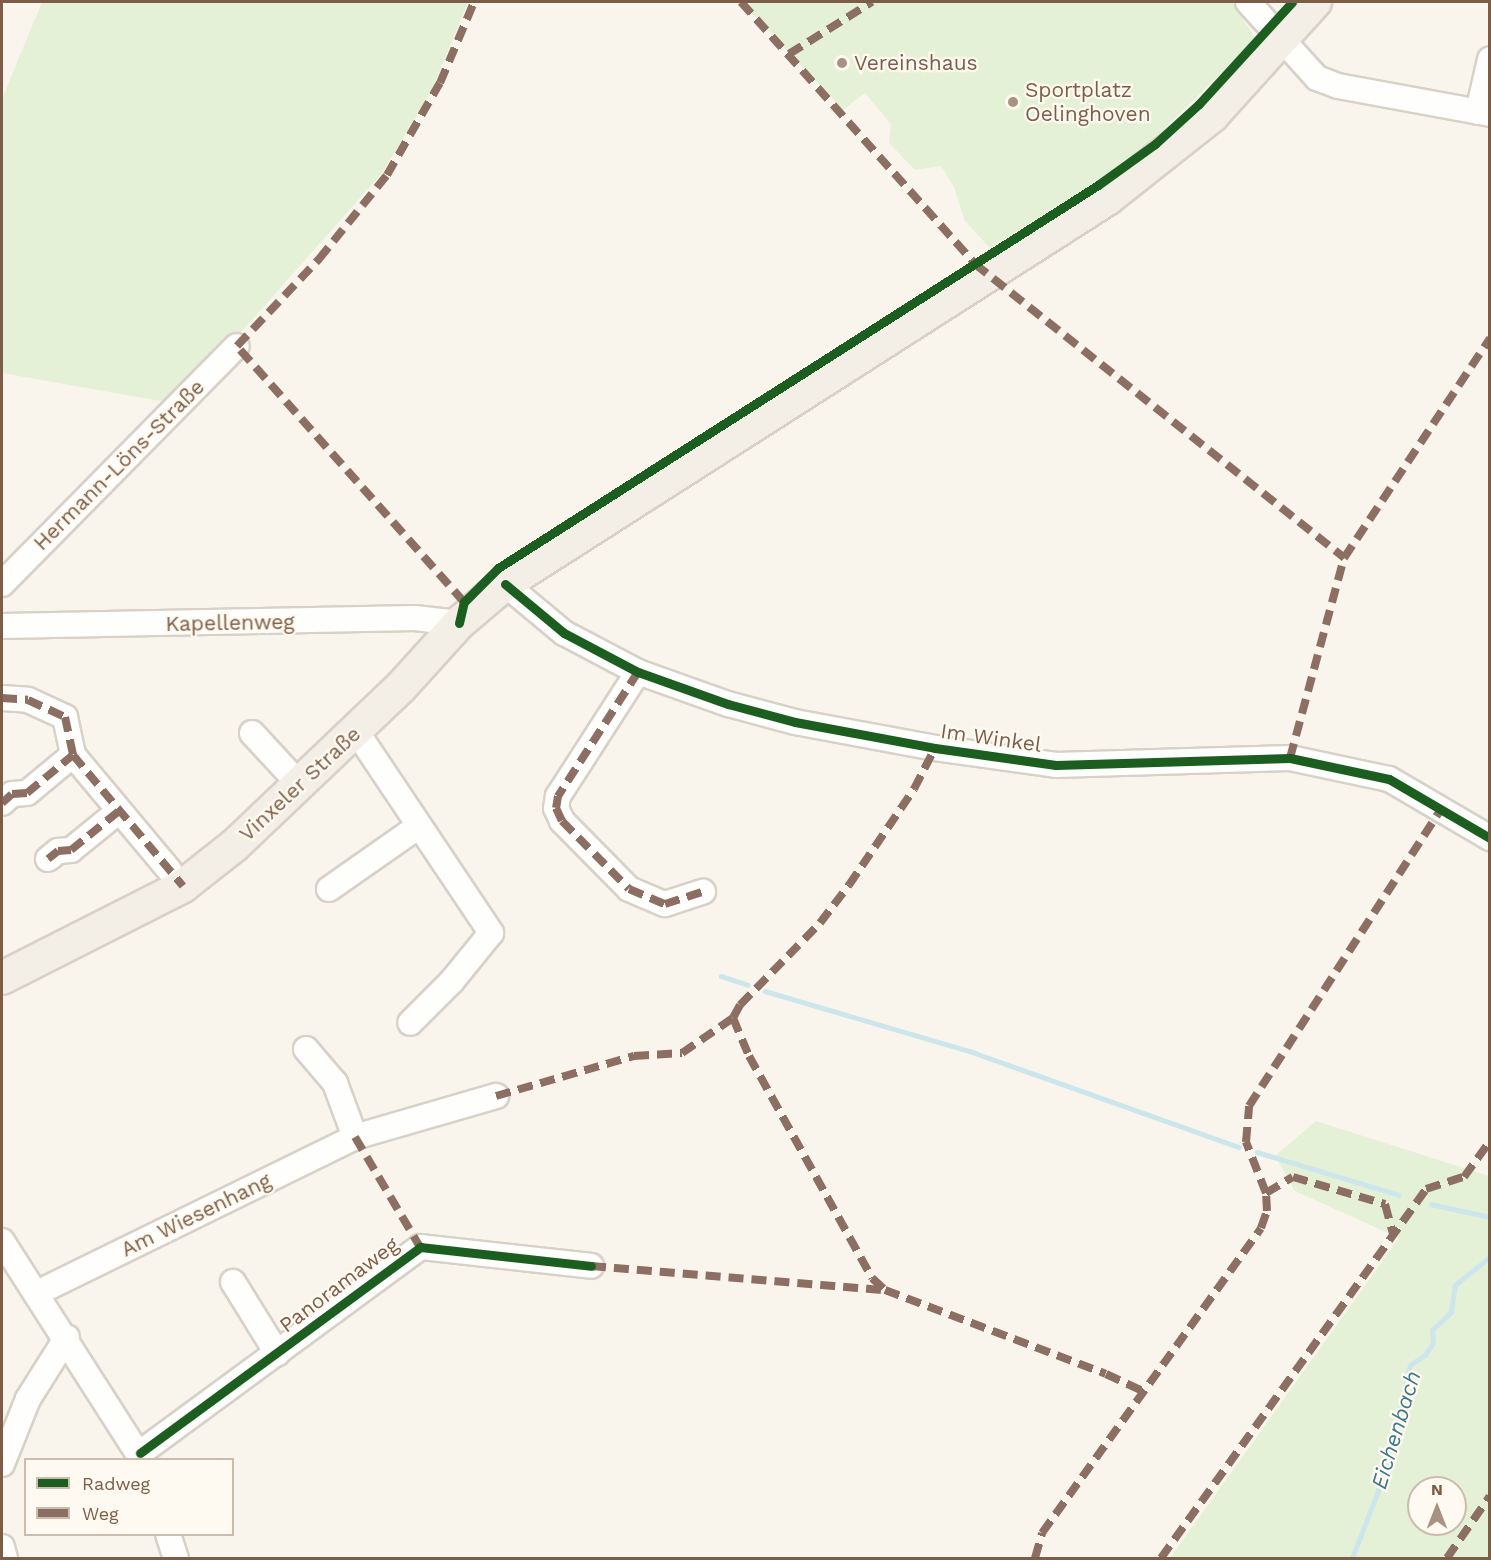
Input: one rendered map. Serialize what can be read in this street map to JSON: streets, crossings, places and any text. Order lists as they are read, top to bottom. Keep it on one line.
{"streets":{"main road":["Vinxeler Straße"],"street":["Hermann-Löns-Straße","Kapellenweg","Im Winkel","Am Wiesenhang","Panoramaweg"]},"crossings":[["Kapellenweg","Vinxeler Straße"],["Im Winkel","Vinxeler Straße"]],"water":["Eichenbach"],"places":["Vereinshaus","Sportplatz Oelinghoven"],"legend":["Radweg","Weg"],"north":"top"}
